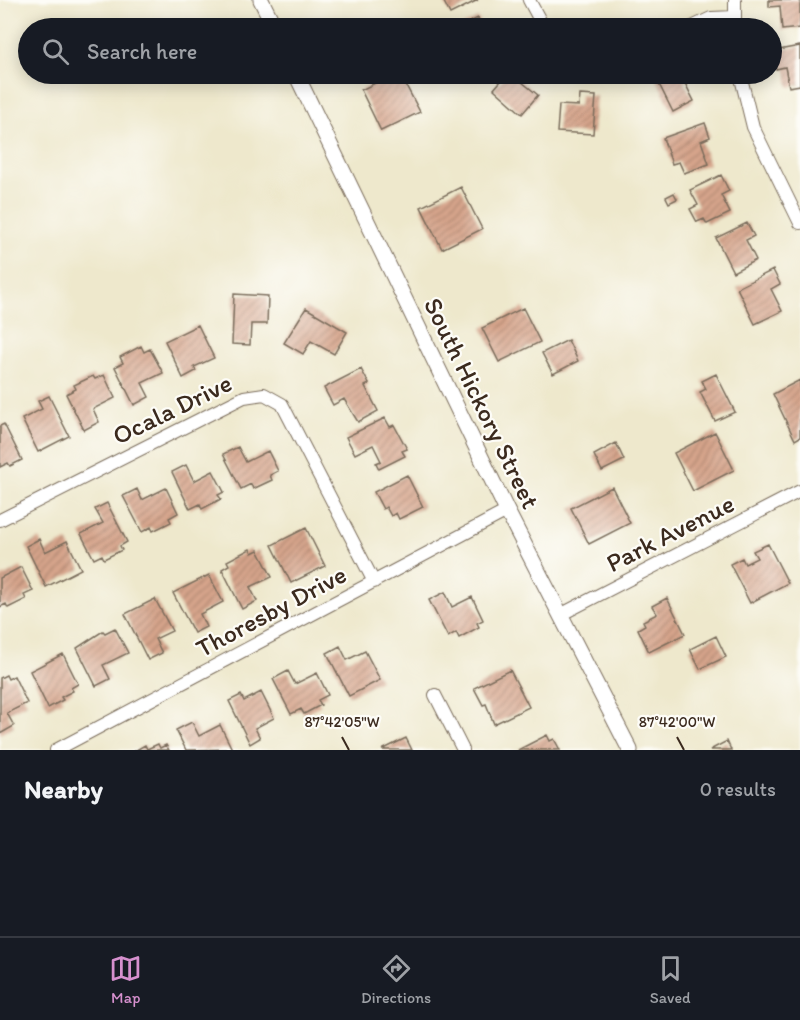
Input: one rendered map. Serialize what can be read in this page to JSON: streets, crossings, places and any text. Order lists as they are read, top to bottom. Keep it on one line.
{"streets":{"street":["South Hickory Street","Ocala Drive","Park Avenue","Thoresby Drive"]},"crossings":[["South Hickory Street","Park Avenue"],["South Hickory Street","Thoresby Drive"],["Ocala Drive","Thoresby Drive"]],"page":{"search":"Search here","heading":["Nearby","0 results"],"nav":["Map","Directions","Saved"]},"coordinates":["87°42'05\"W","87°42'00\"W"]}
